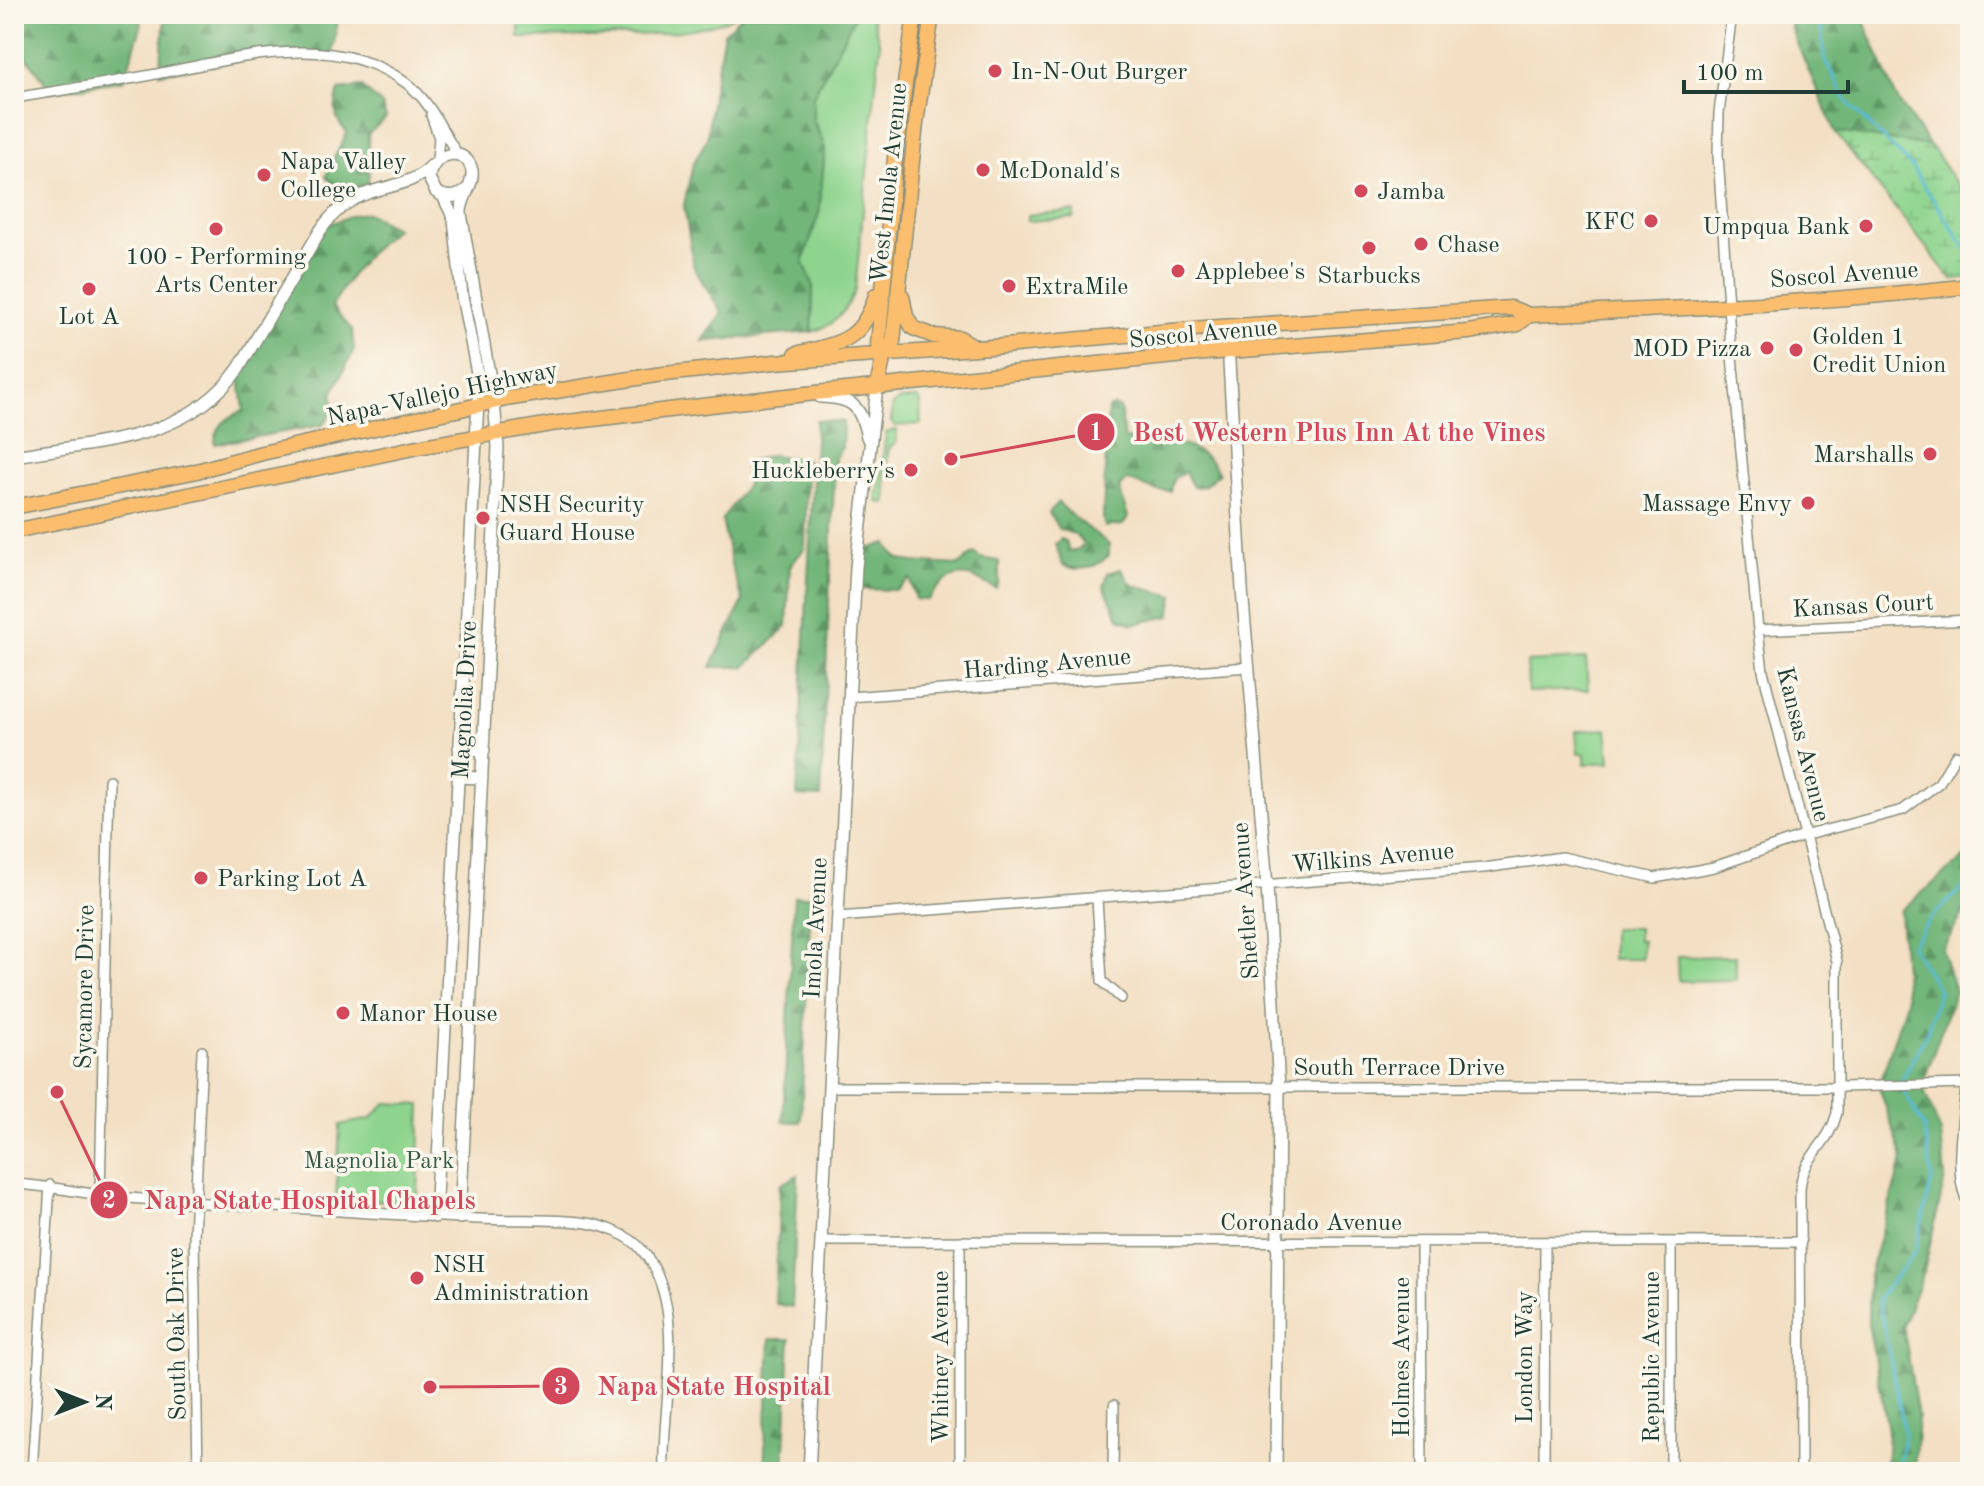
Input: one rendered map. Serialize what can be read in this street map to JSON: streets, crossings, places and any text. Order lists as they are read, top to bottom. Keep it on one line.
{"streets":{"main road":["West Imola Avenue","Soscol Avenue","Napa-Vallejo Highway"],"street":["Kansas Court","Harding Avenue","Magnolia Drive","Kansas Avenue","Wilkins Avenue","Shetler Avenue","Imola Avenue","Sycamore Drive","South Terrace Drive","Coronado Avenue","South Oak Drive","Whitney Avenue","Holmes Avenue","London Way","Republic Avenue"]},"crossings":[["West Imola Avenue","Soscol Avenue"],["West Imola Avenue","Napa-Vallejo Highway"],["West Imola Avenue","Imola Avenue"],["Soscol Avenue","Napa-Vallejo Highway"],["Soscol Avenue","Kansas Avenue"],["Soscol Avenue","Shetler Avenue"],["Soscol Avenue","Imola Avenue"],["Napa-Vallejo Highway","Magnolia Drive"],["Napa-Vallejo Highway","Imola Avenue"],["Kansas Court","Kansas Avenue"],["Harding Avenue","Shetler Avenue"],["Harding Avenue","Imola Avenue"],["Kansas Avenue","Wilkins Avenue"],["Kansas Avenue","South Terrace Drive"],["Kansas Avenue","Coronado Avenue"],["Wilkins Avenue","Shetler Avenue"],["Wilkins Avenue","Imola Avenue"],["Shetler Avenue","South Terrace Drive"],["Shetler Avenue","Coronado Avenue"],["Imola Avenue","South Terrace Drive"],["Imola Avenue","Coronado Avenue"],["Coronado Avenue","Whitney Avenue"],["Coronado Avenue","Holmes Avenue"],["Coronado Avenue","London Way"],["Coronado Avenue","Republic Avenue"]],"parks":["Magnolia Park"],"places":["In-N-Out Burger","McDonald's","Napa Valley College","Jamba","KFC","Umpqua Bank","100 - Performing Arts Center","Chase","Starbucks","Applebee's","ExtraMile","Lot A","MOD Pizza","Golden 1 Credit Union","Marshalls","Best Western Plus Inn At the Vines","Huckleberry's","Massage Envy","NSH Security Guard House","Parking Lot A","Manor House","Napa State Hospital Chapels","NSH Administration","Napa State Hospital"],"scale_bar":"100 m","north":"right"}
